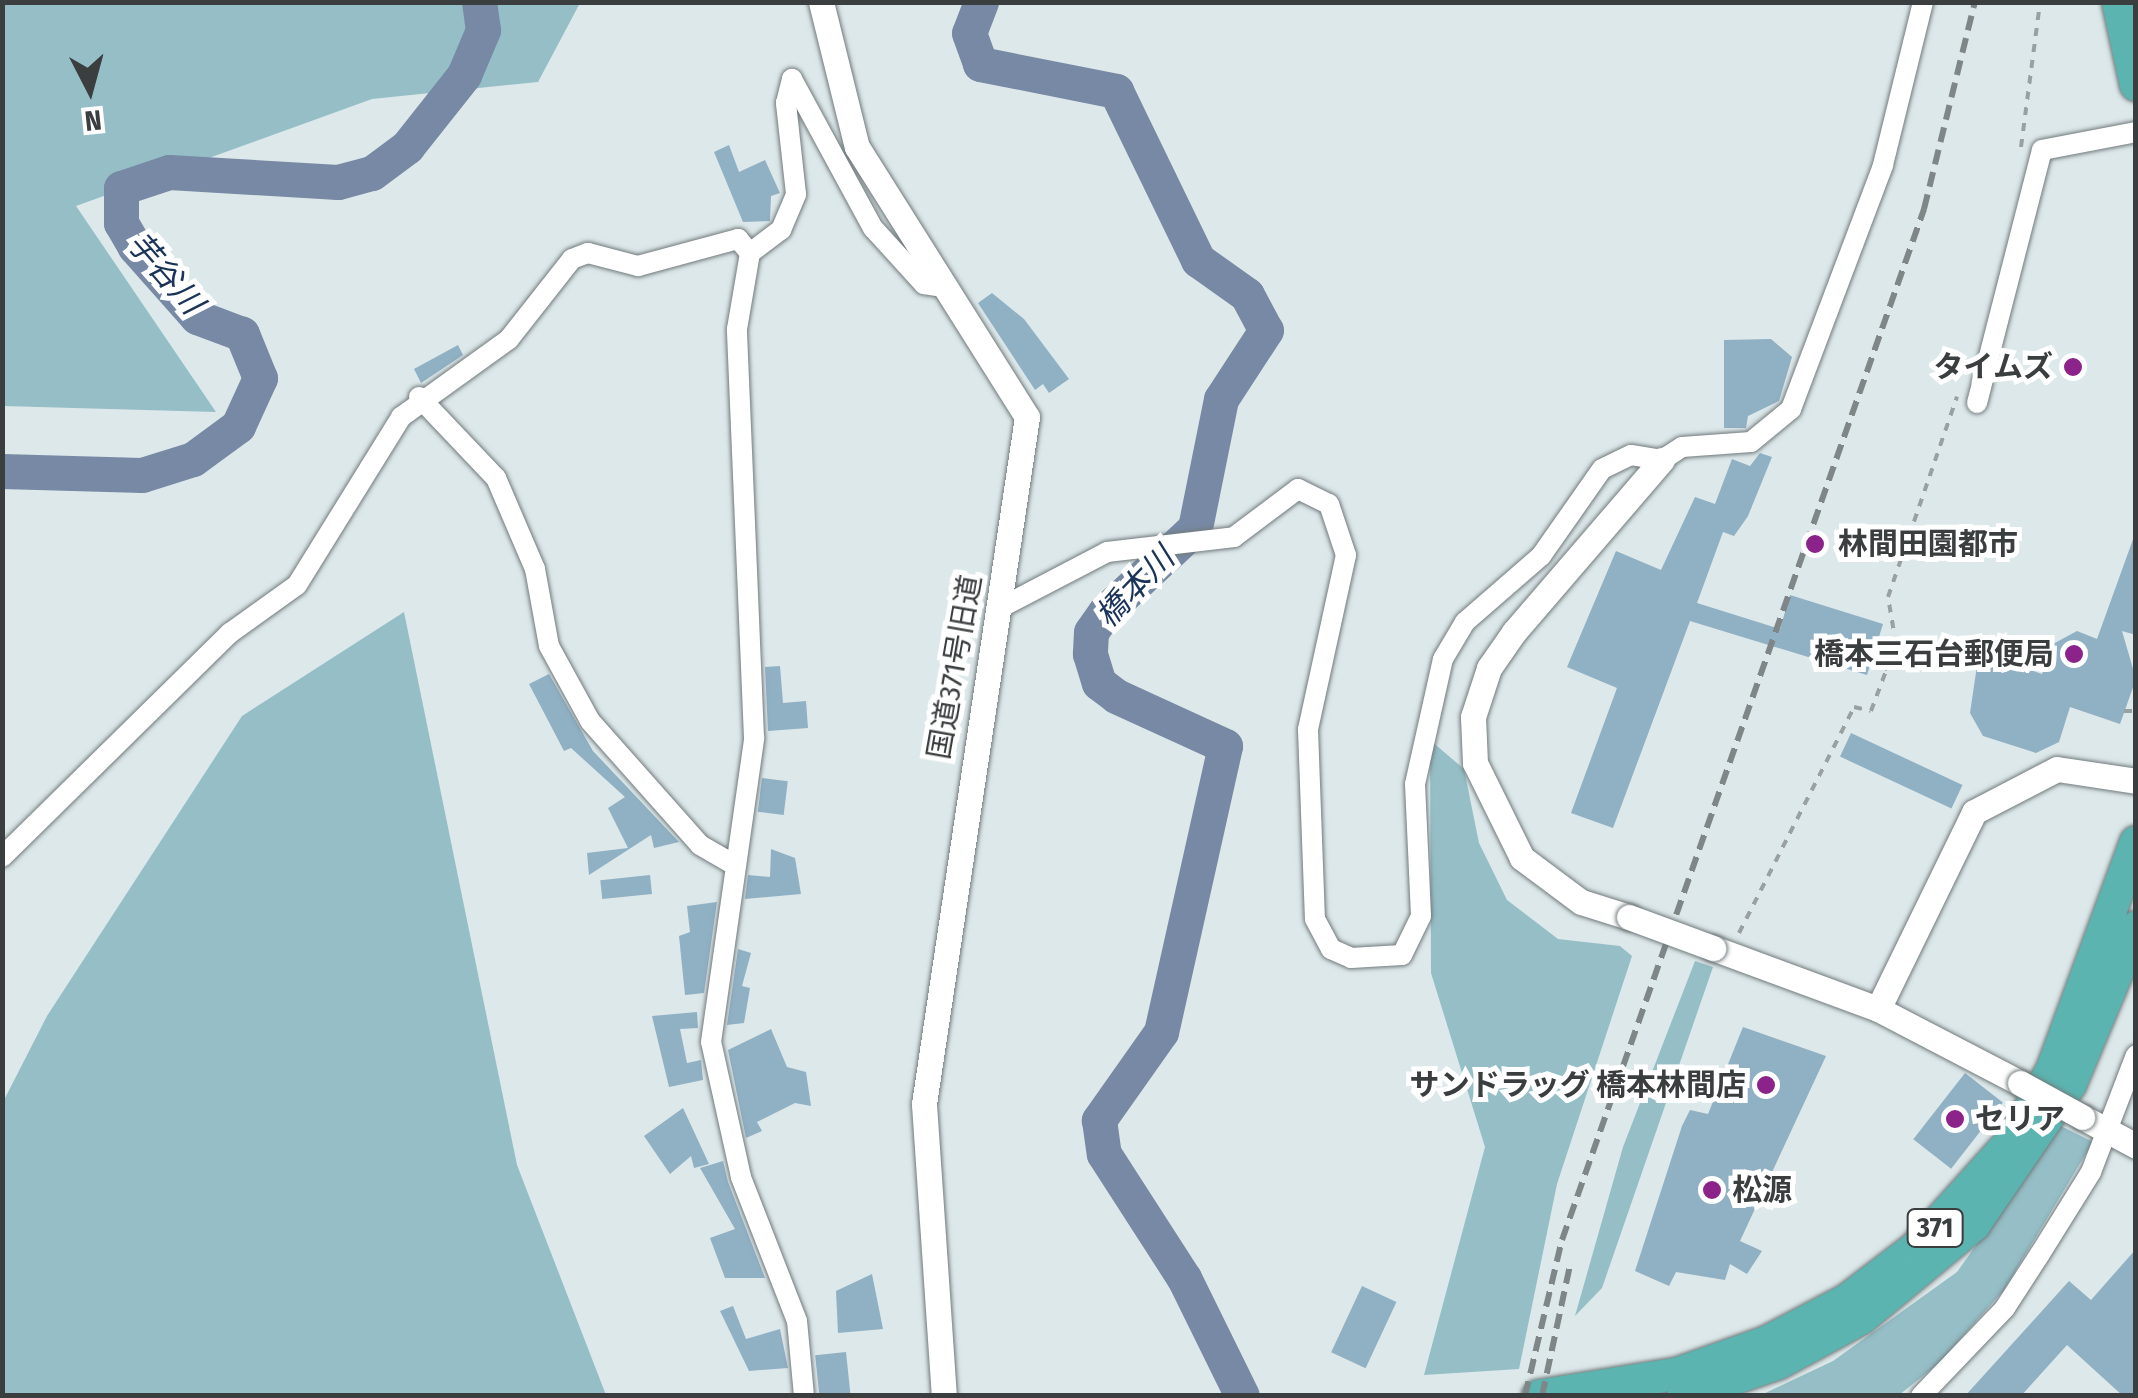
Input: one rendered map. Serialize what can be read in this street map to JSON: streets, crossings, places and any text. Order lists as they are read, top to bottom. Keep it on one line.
{"streets":{"highway":["371"],"street":["国道371号旧道"]},"water":["芋谷川","橋本川"],"places":["タイムズ","林間田園都市","橋本三石台郵便局","サンドラッグ 橋本林間店","セリア","松源"],"north":"bottom"}
